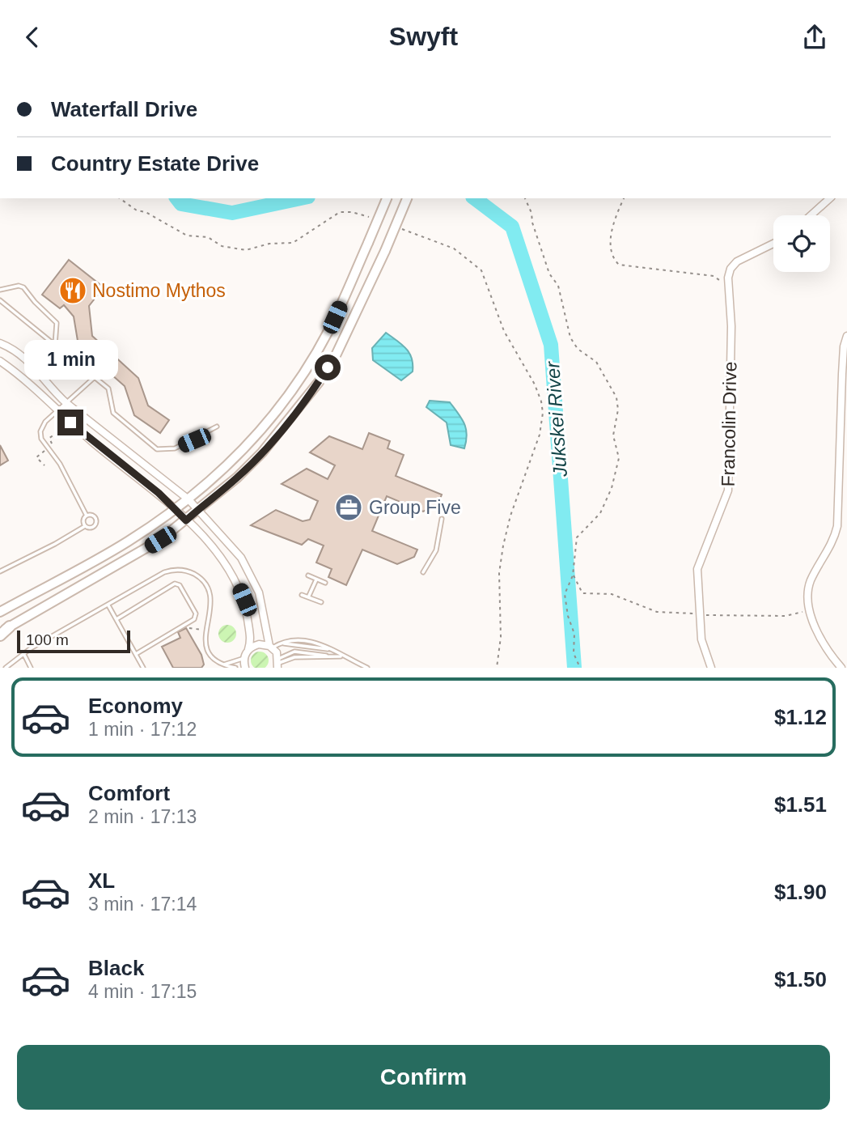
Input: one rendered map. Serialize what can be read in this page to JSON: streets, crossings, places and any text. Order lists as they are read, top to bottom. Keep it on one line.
{"streets":{"street":["Francolin Drive"]},"water":["Jukskei River"],"places":{"restaurant":["Nostimo Mythos"],"office":["Group Five"]},"scale_bar":"100 m","page":{"header":"Swyft","banner":["Waterfall Drive","Country Estate Drive"],"bubble":"1 min","scale":"100 m","list":[{"name":"Economy","note":"1 min · 17:12","value":"$1.12"},{"name":"Comfort","note":"2 min · 17:13","value":"$1.51"},{"name":"XL","note":"3 min · 17:14","value":"$1.90"},{"name":"Black","note":"4 min · 17:15","value":"$1.50"}],"buttons":"Confirm"}}
